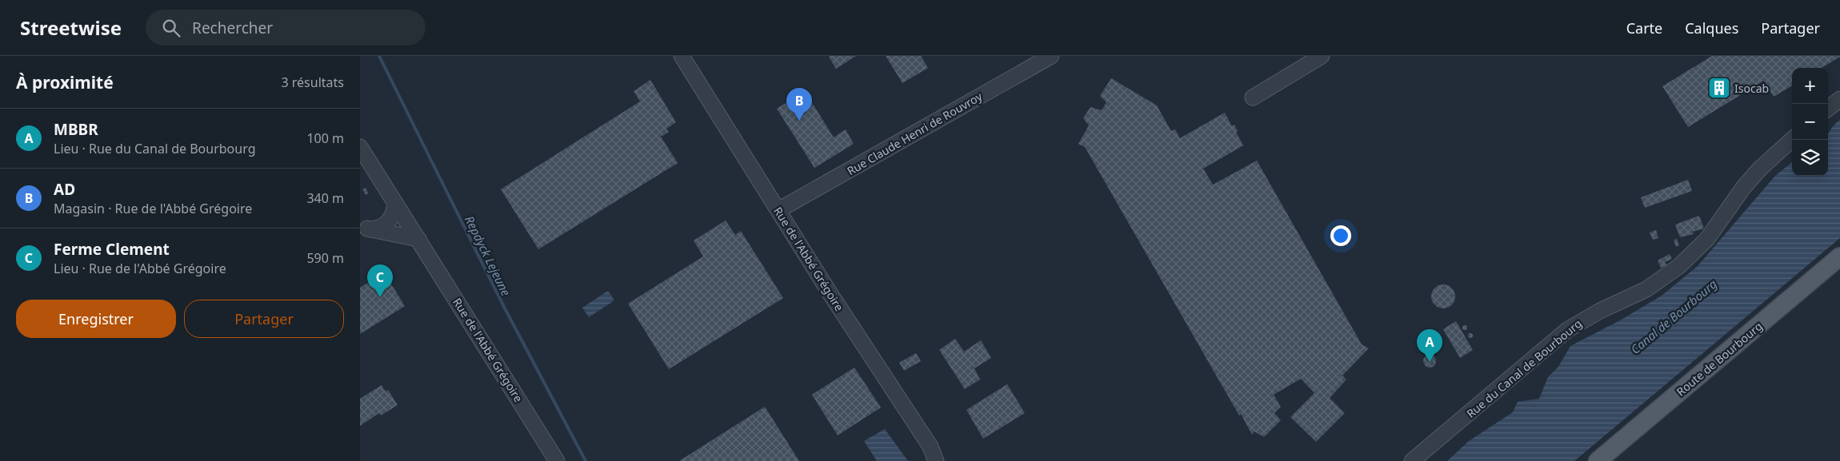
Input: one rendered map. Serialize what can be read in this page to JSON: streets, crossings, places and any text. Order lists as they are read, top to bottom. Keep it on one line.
{"streets":{"main road":["Route de Bourbourg"],"street":["Rue Claude Henri de Rouvroy","Rue de l'Abbé Grégoire","Rue du Canal de Bourbourg"]},"crossings":[["Rue Claude Henri de Rouvroy","Rue de l'Abbé Grégoire"]],"water":["Repdyck Lejeune","Canal de Bourbourg"],"places":{"building":["Isocab"]},"page":{"header":"Streetwise","search":"Rechercher","nav":["Carte","Calques","Partager"],"heading":["À proximité","3 résultats"],"map_buttons":["+","−"],"pins":["B","C","A"],"list":[{"mark":"A","name":"MBBR","note":"Lieu · Rue du Canal de Bourbourg","value":"100 m"},{"mark":"B","name":"AD","note":"Magasin · Rue de l'Abbé Grégoire","value":"340 m"},{"mark":"C","name":"Ferme Clement","note":"Lieu · Rue de l'Abbé Grégoire","value":"590 m"}],"buttons":["Enregistrer","Partager"]}}
